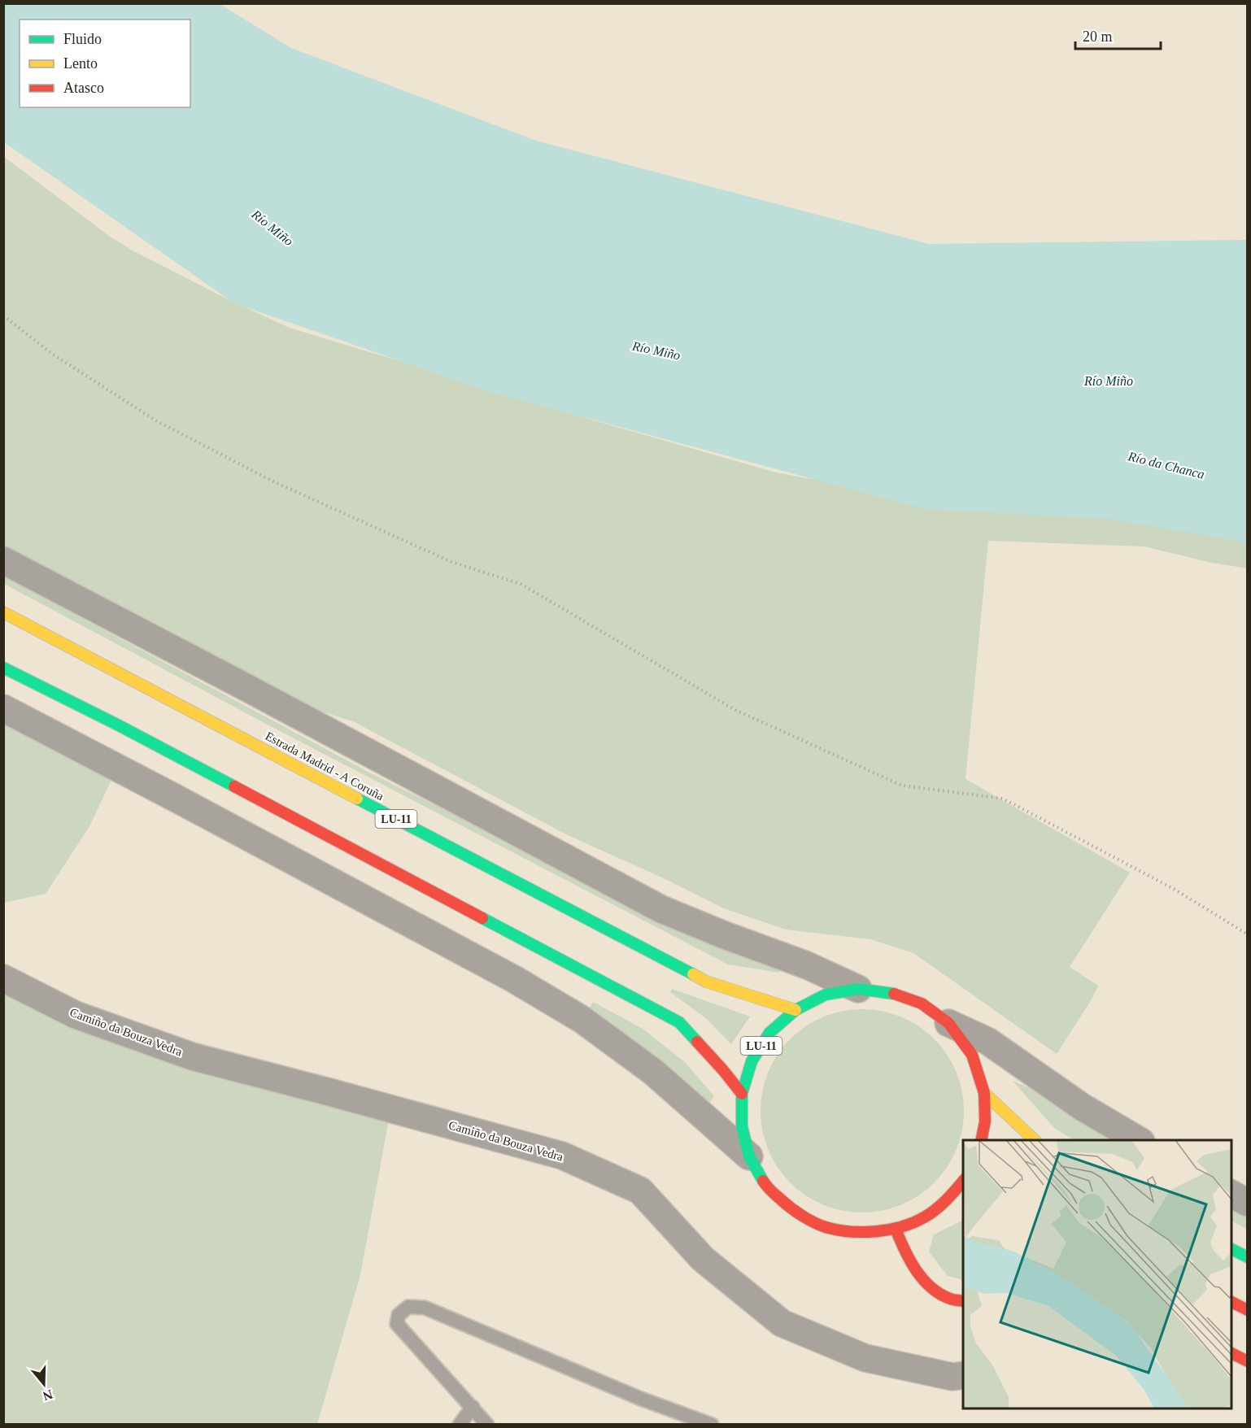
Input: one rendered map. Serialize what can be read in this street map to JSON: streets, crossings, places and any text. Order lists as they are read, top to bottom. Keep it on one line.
{"streets":{"main road":["Estrada Madrid - A Coruña","LU-11"],"street":["Camiño da Bouza Vedra"]},"crossings":[["Estrada Madrid - A Coruña","LU-11"]],"water":["Río Miño","Río da Chanca"],"legend":["Fluido","Lento","Atasco"],"scale_bar":"20 m","north":"bottom"}
